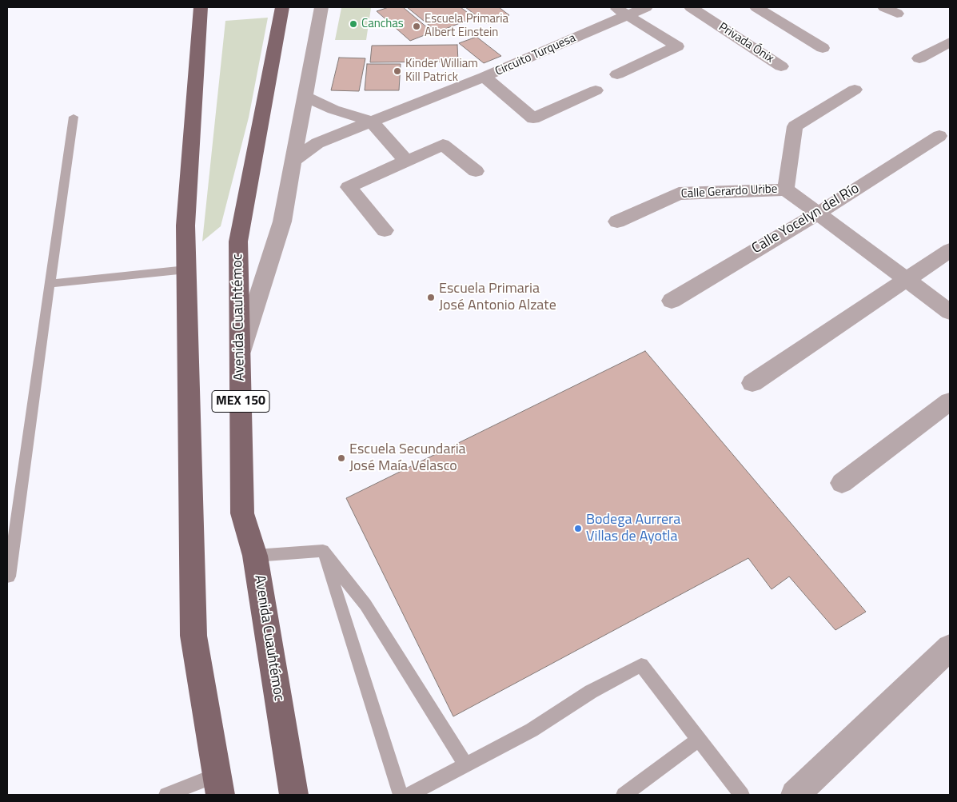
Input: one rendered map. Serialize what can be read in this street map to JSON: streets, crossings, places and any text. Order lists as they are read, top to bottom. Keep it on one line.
{"streets":{"main road":["Avenida Cuauhtémoc","MEX 150"],"street":["Privada Ónix","Circuito Turquesa","Calle Gerardo Uribe","Calle Yocelyn del Río"]},"places":["Canchas","Escuela Primaria Albert Einstein","Kinder William Kill Patrick","Escuela Primaria José Antonio Alzate","Escuela Secundaria José Maía Velasco","Bodega Aurrera Villas de Ayotla"]}
